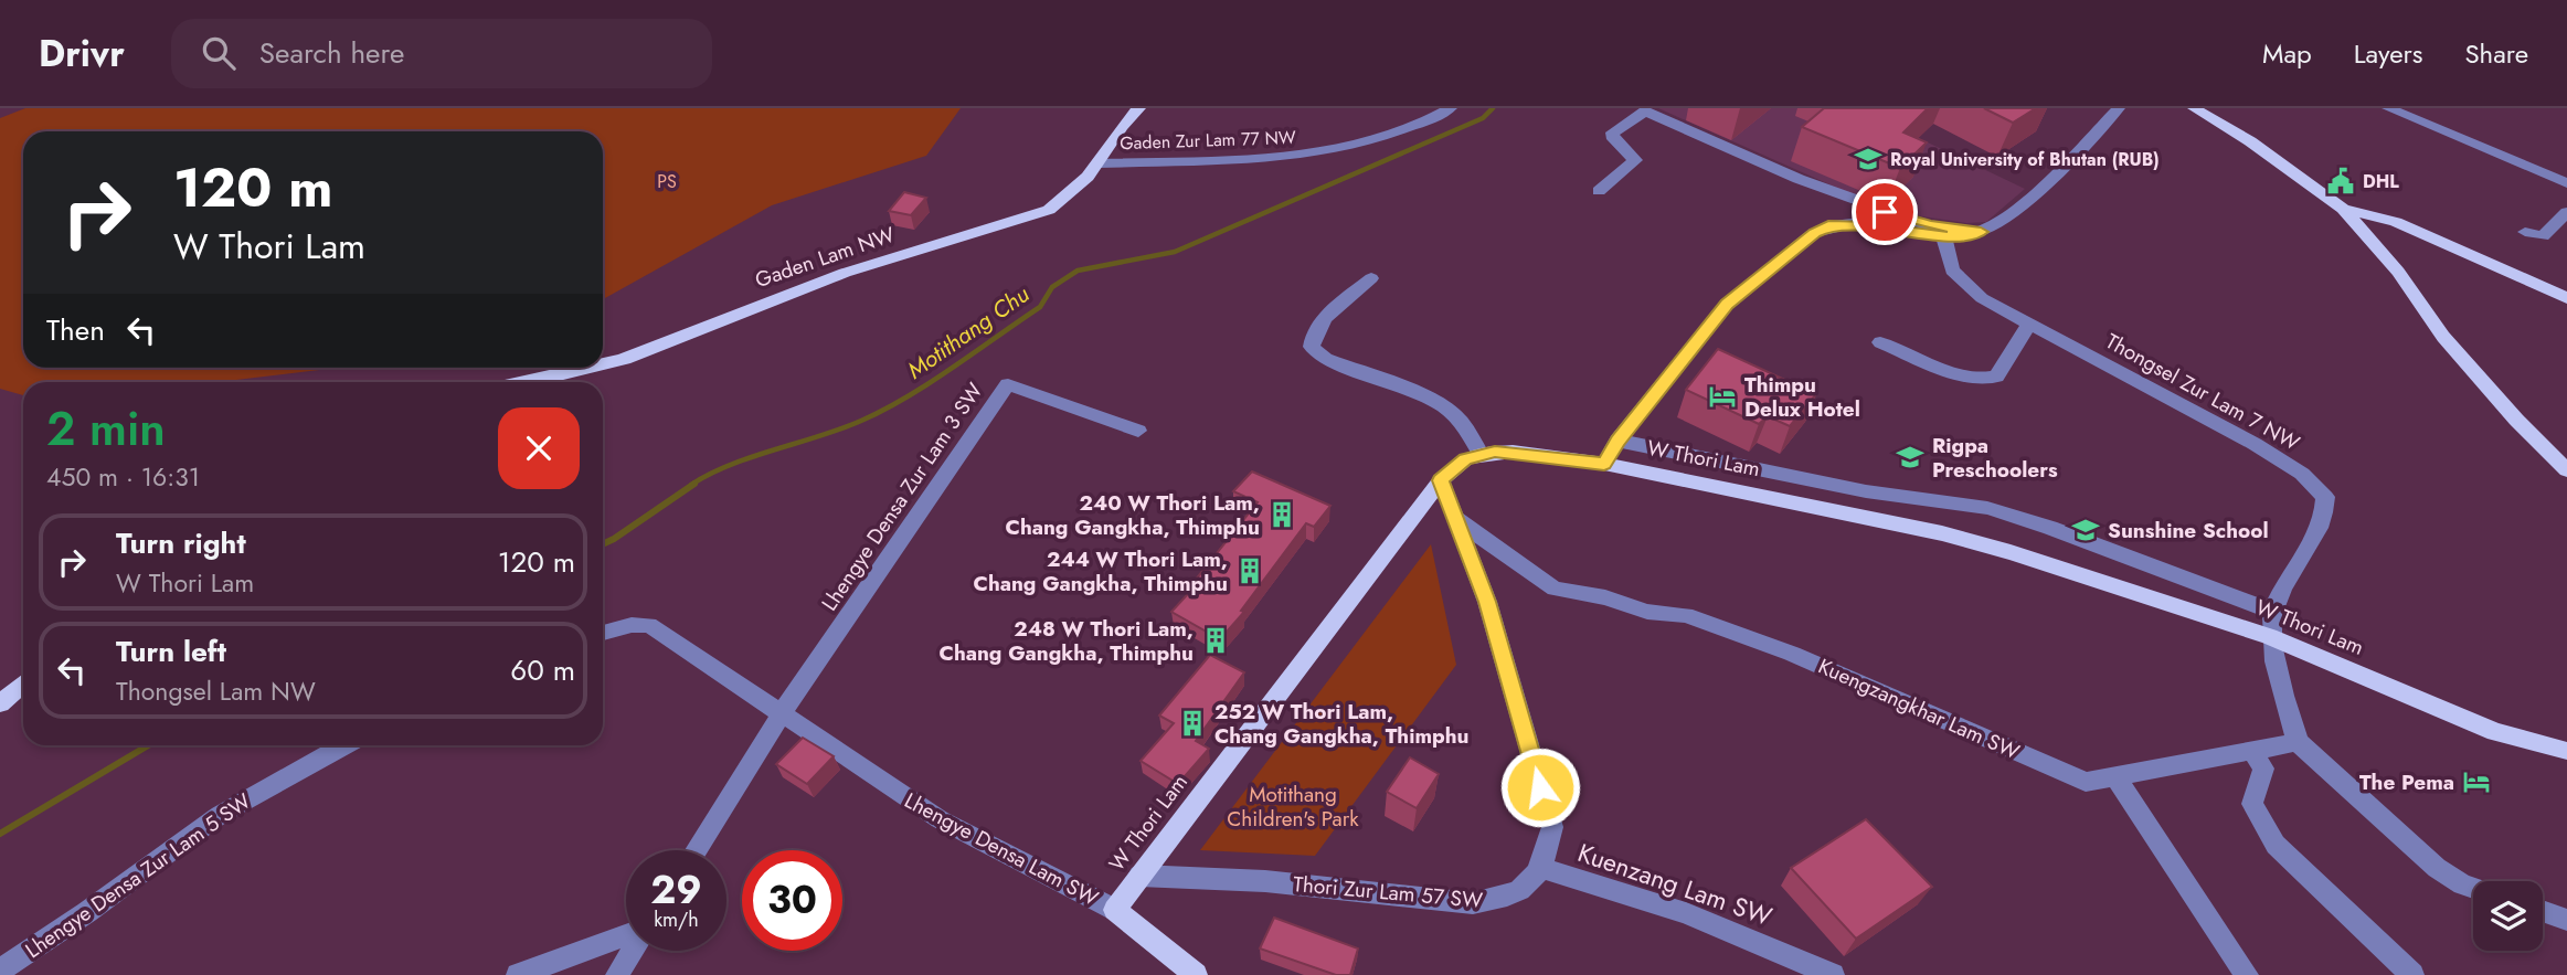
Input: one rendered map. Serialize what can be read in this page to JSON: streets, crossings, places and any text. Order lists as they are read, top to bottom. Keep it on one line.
{"streets":{"main road":["Gaden Lam NW","W Thori Lam"],"street":["Gaden Zur Lam 77 NW","Thongsel Zur Lam 7 NW","Lhengye Densa Zur Lam 3 SW","Kuengzangkhar Lam SW","Lhengye Densa Lam SW","Lhengye Densa Zur Lam 5 SW","Kuenzang Lam SW","Thori Zur Lam 57 SW"]},"crossings":[["Gaden Zur Lam 77 NW","Gaden Lam NW"],["Thongsel Zur Lam 7 NW","W Thori Lam"],["W Thori Lam","Lhengye Densa Lam SW"],["W Thori Lam","Thori Zur Lam 57 SW"],["Lhengye Densa Zur Lam 3 SW","Lhengye Densa Lam SW"],["Kuengzangkhar Lam SW","Thori Zur Lam 57 SW"],["Kuenzang Lam SW","Thori Zur Lam 57 SW"]],"water":["Motithang Chu"],"parks":["PS","Motithang Children's Park"],"places":{"school or university":["Royal University of Bhutan (RUB)","Rigpa Preschoolers","Sunshine School"],"public building":["DHL"],"hotel":["Thimpu Delux Hotel","The Pema"],"building":["240 W Thori Lam, Chang Gangkha, Thimphu","244 W Thori Lam, Chang Gangkha, Thimphu","248 W Thori Lam, Chang Gangkha, Thimphu","252 W Thori Lam, Chang Gangkha, Thimphu"]},"page":{"header":"Drivr","search":"Search here","nav":["Map","Layers","Share"],"turn":["120 m","W Thori Lam"],"then":"Then","heading":["2 min","450 m · 16:31"],"list":[{"name":"Turn right","note":"W Thori Lam","value":"120 m"},{"name":"Turn left","note":"Thongsel Lam NW","value":"60 m"}],"speed":"29 km/h","limit":"30"}}
